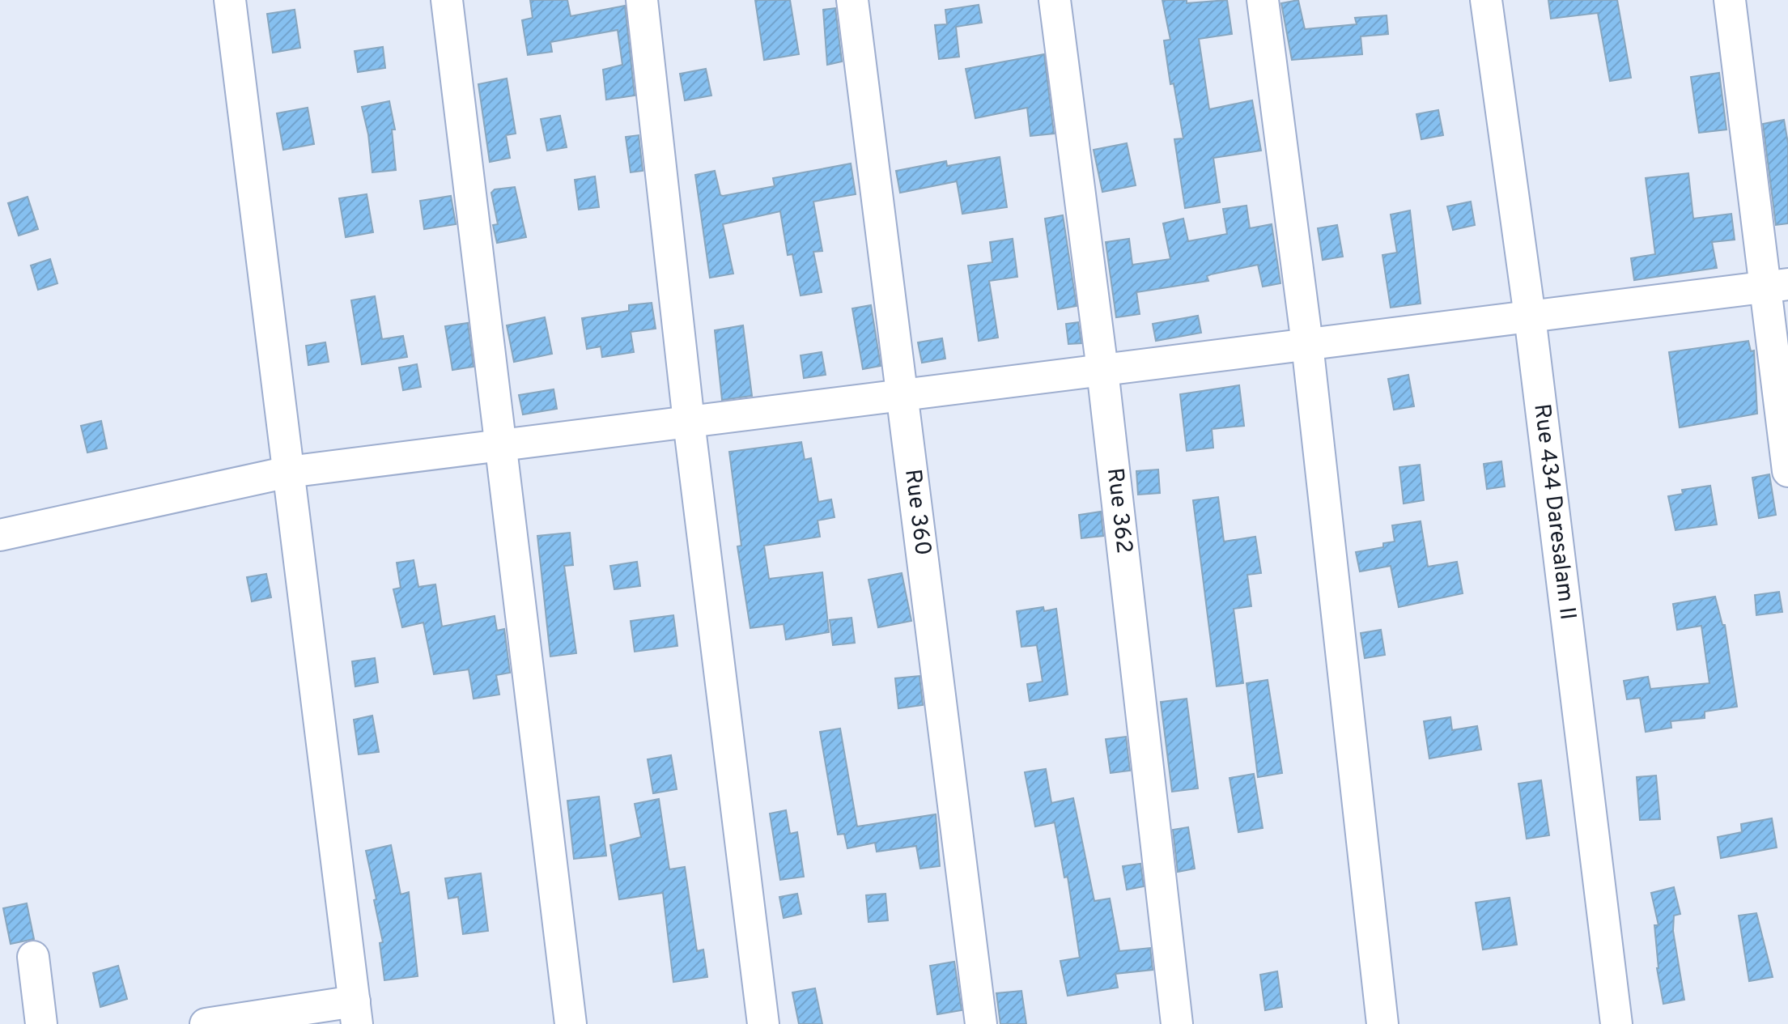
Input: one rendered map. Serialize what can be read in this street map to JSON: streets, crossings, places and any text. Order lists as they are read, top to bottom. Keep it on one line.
{"streets":{"street":["Rue 360","Rue 362","Rue 434 Daresalam II"]}}
